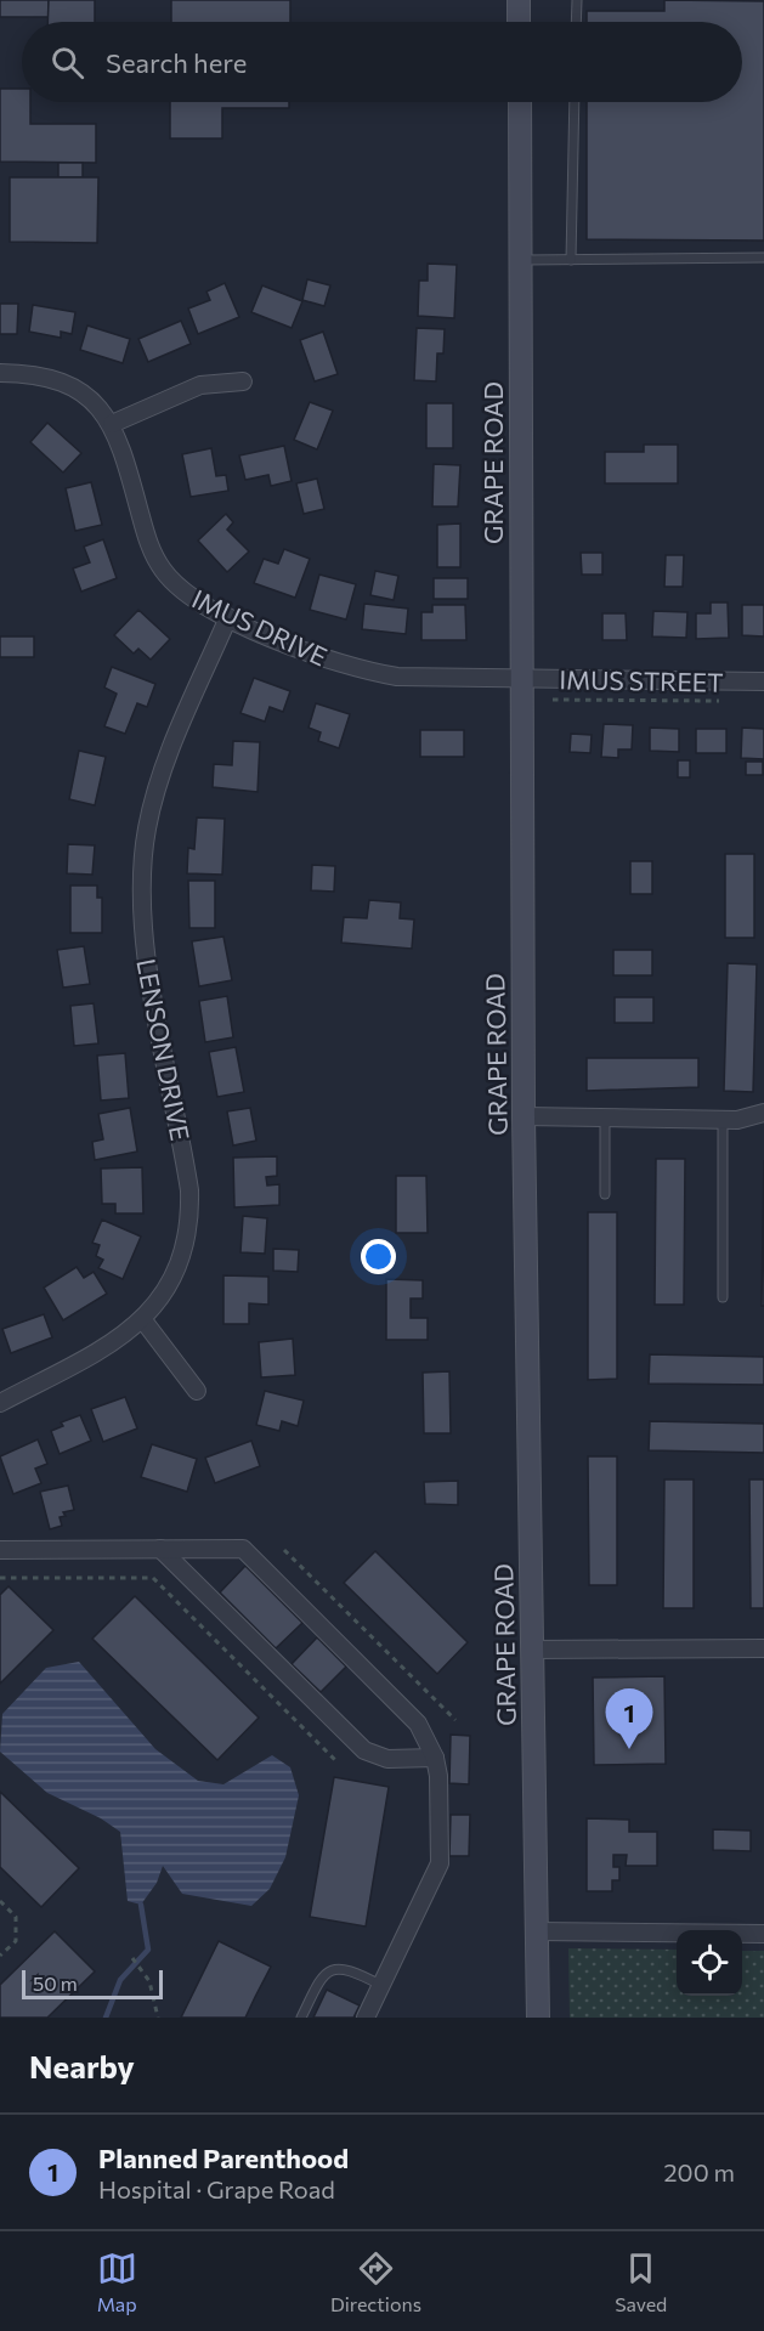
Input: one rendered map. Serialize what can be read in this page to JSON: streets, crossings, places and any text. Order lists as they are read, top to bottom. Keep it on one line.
{"streets":{"main road":["GRAPE ROAD"],"street":["IMUS DRIVE","IMUS STREET","LENSON DRIVE"]},"crossings":[["GRAPE ROAD","IMUS DRIVE"],["GRAPE ROAD","IMUS STREET"],["IMUS DRIVE","IMUS STREET"],["IMUS DRIVE","LENSON DRIVE"]],"scale_bar":"50 m","page":{"search":"Search here","pins":"1","scale":"50 m","heading":"Nearby","list":[{"mark":"1","name":"Planned Parenthood","note":"Hospital · Grape Road","value":"200 m"}],"nav":["Map","Directions","Saved"]}}
